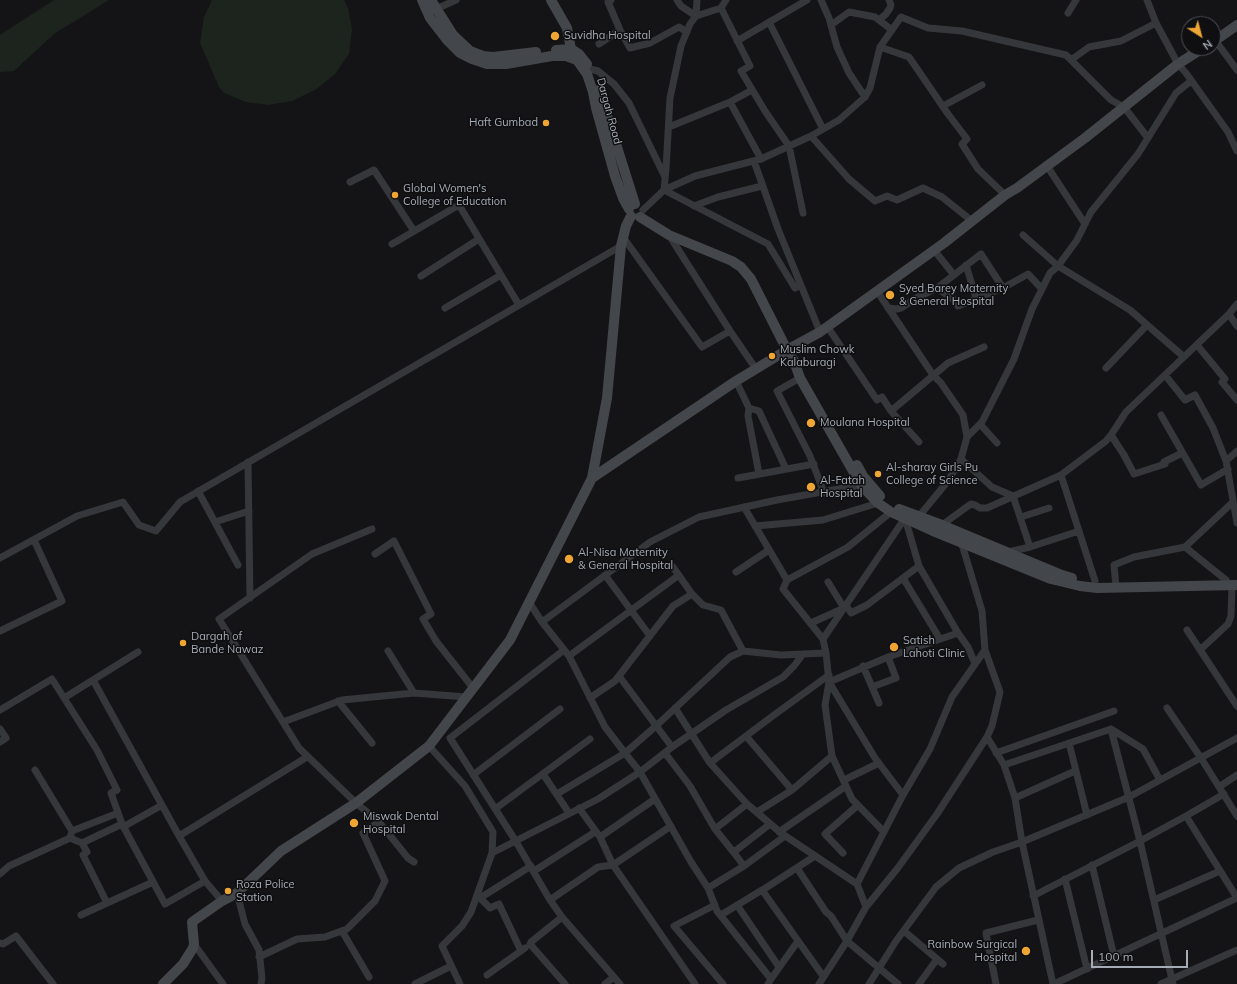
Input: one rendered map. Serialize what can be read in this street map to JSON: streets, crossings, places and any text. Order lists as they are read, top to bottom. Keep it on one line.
{"streets":{"main road":["Dargah Road"]},"places":["Suvidha Hospital","Haft Gumbad","Global Women's College of Education","Syed Barey Maternity & General Hospital","Muslim Chowk Kalaburagi","Moulana Hospital","Al-sharay Girls Pu College of Science","Al-Fatah Hospital","Al-Nisa Maternity & General Hospital","Dargah of Bande Nawaz","Satish Lahoti Clinic","Miswak Dental Hospital","Roza Police Station","Rainbow Surgical Hospital"],"scale_bar":"100 m","north":"bottom right"}
